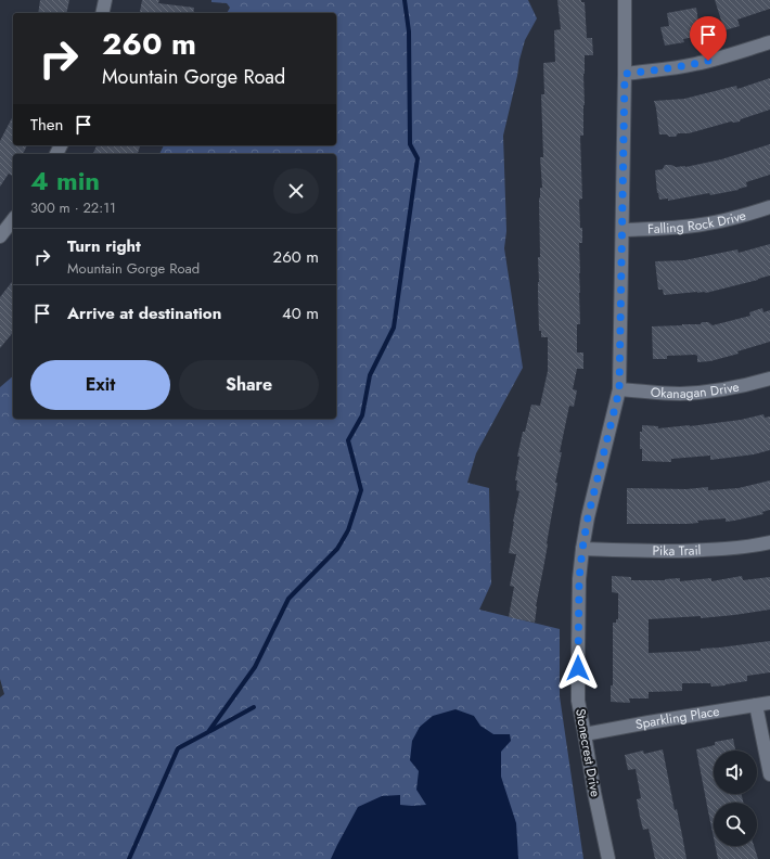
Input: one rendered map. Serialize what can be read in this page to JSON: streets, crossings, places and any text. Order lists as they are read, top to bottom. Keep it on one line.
{"streets":{"street":["Falling Rock Drive","Okanagan Drive","Pika Trail","Sparkling Place","Stonecrest Drive"]},"crossings":[["Falling Rock Drive","Stonecrest Drive"],["Okanagan Drive","Stonecrest Drive"],["Pika Trail","Stonecrest Drive"],["Sparkling Place","Stonecrest Drive"]],"page":{"turn":["260 m","Mountain Gorge Road"],"then":"Then","heading":["4 min","300 m · 22:11"],"list":[{"name":"Turn right","note":"Mountain Gorge Road","value":"260 m"},{"name":"Arrive at destination","value":"40 m"}],"buttons":["Exit","Share"]}}
